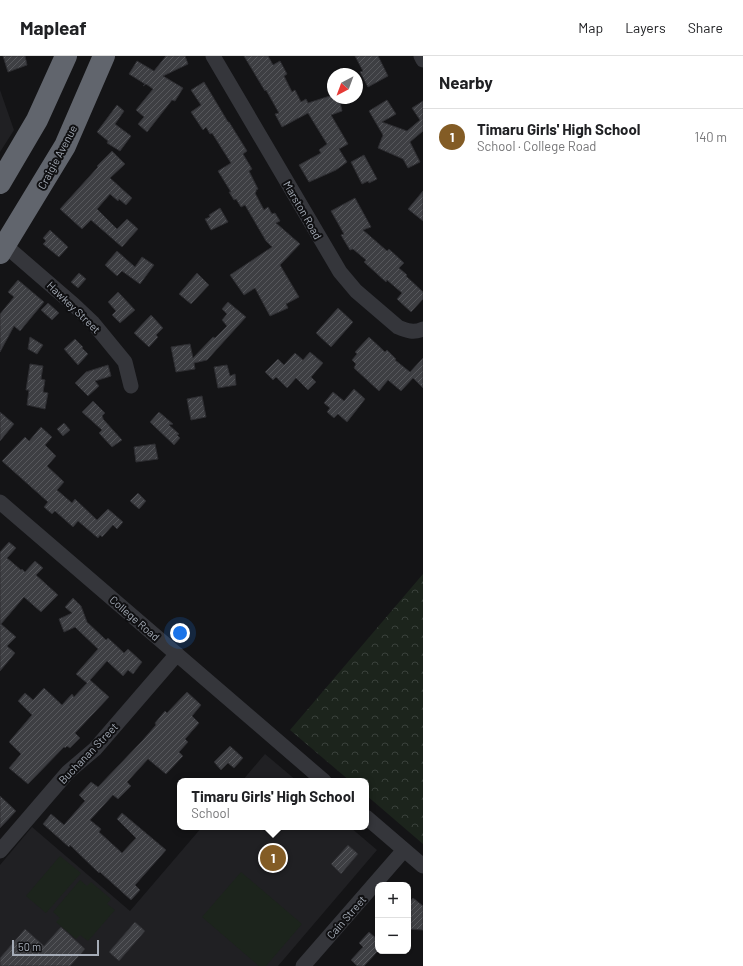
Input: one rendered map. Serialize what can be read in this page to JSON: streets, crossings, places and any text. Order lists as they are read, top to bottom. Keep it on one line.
{"streets":{"highway":["Craigie Avenue"],"street":["Marston Road","Hawkey Street","College Road","Buchanan Street","Cain Street"]},"crossings":[["Craigie Avenue","Hawkey Street"],["College Road","Buchanan Street"]],"scale_bar":"50 m","north":"bottom left","page":{"header":"Mapleaf","nav":["Map","Layers","Share"],"heading":"Nearby","list":[{"mark":"1","name":"Timaru Girls' High School","note":"School · College Road","value":"140 m"}],"popup":["Timaru Girls' High School","School"],"pins":"1","map_buttons":["+","−"],"scale":"50 m"}}
